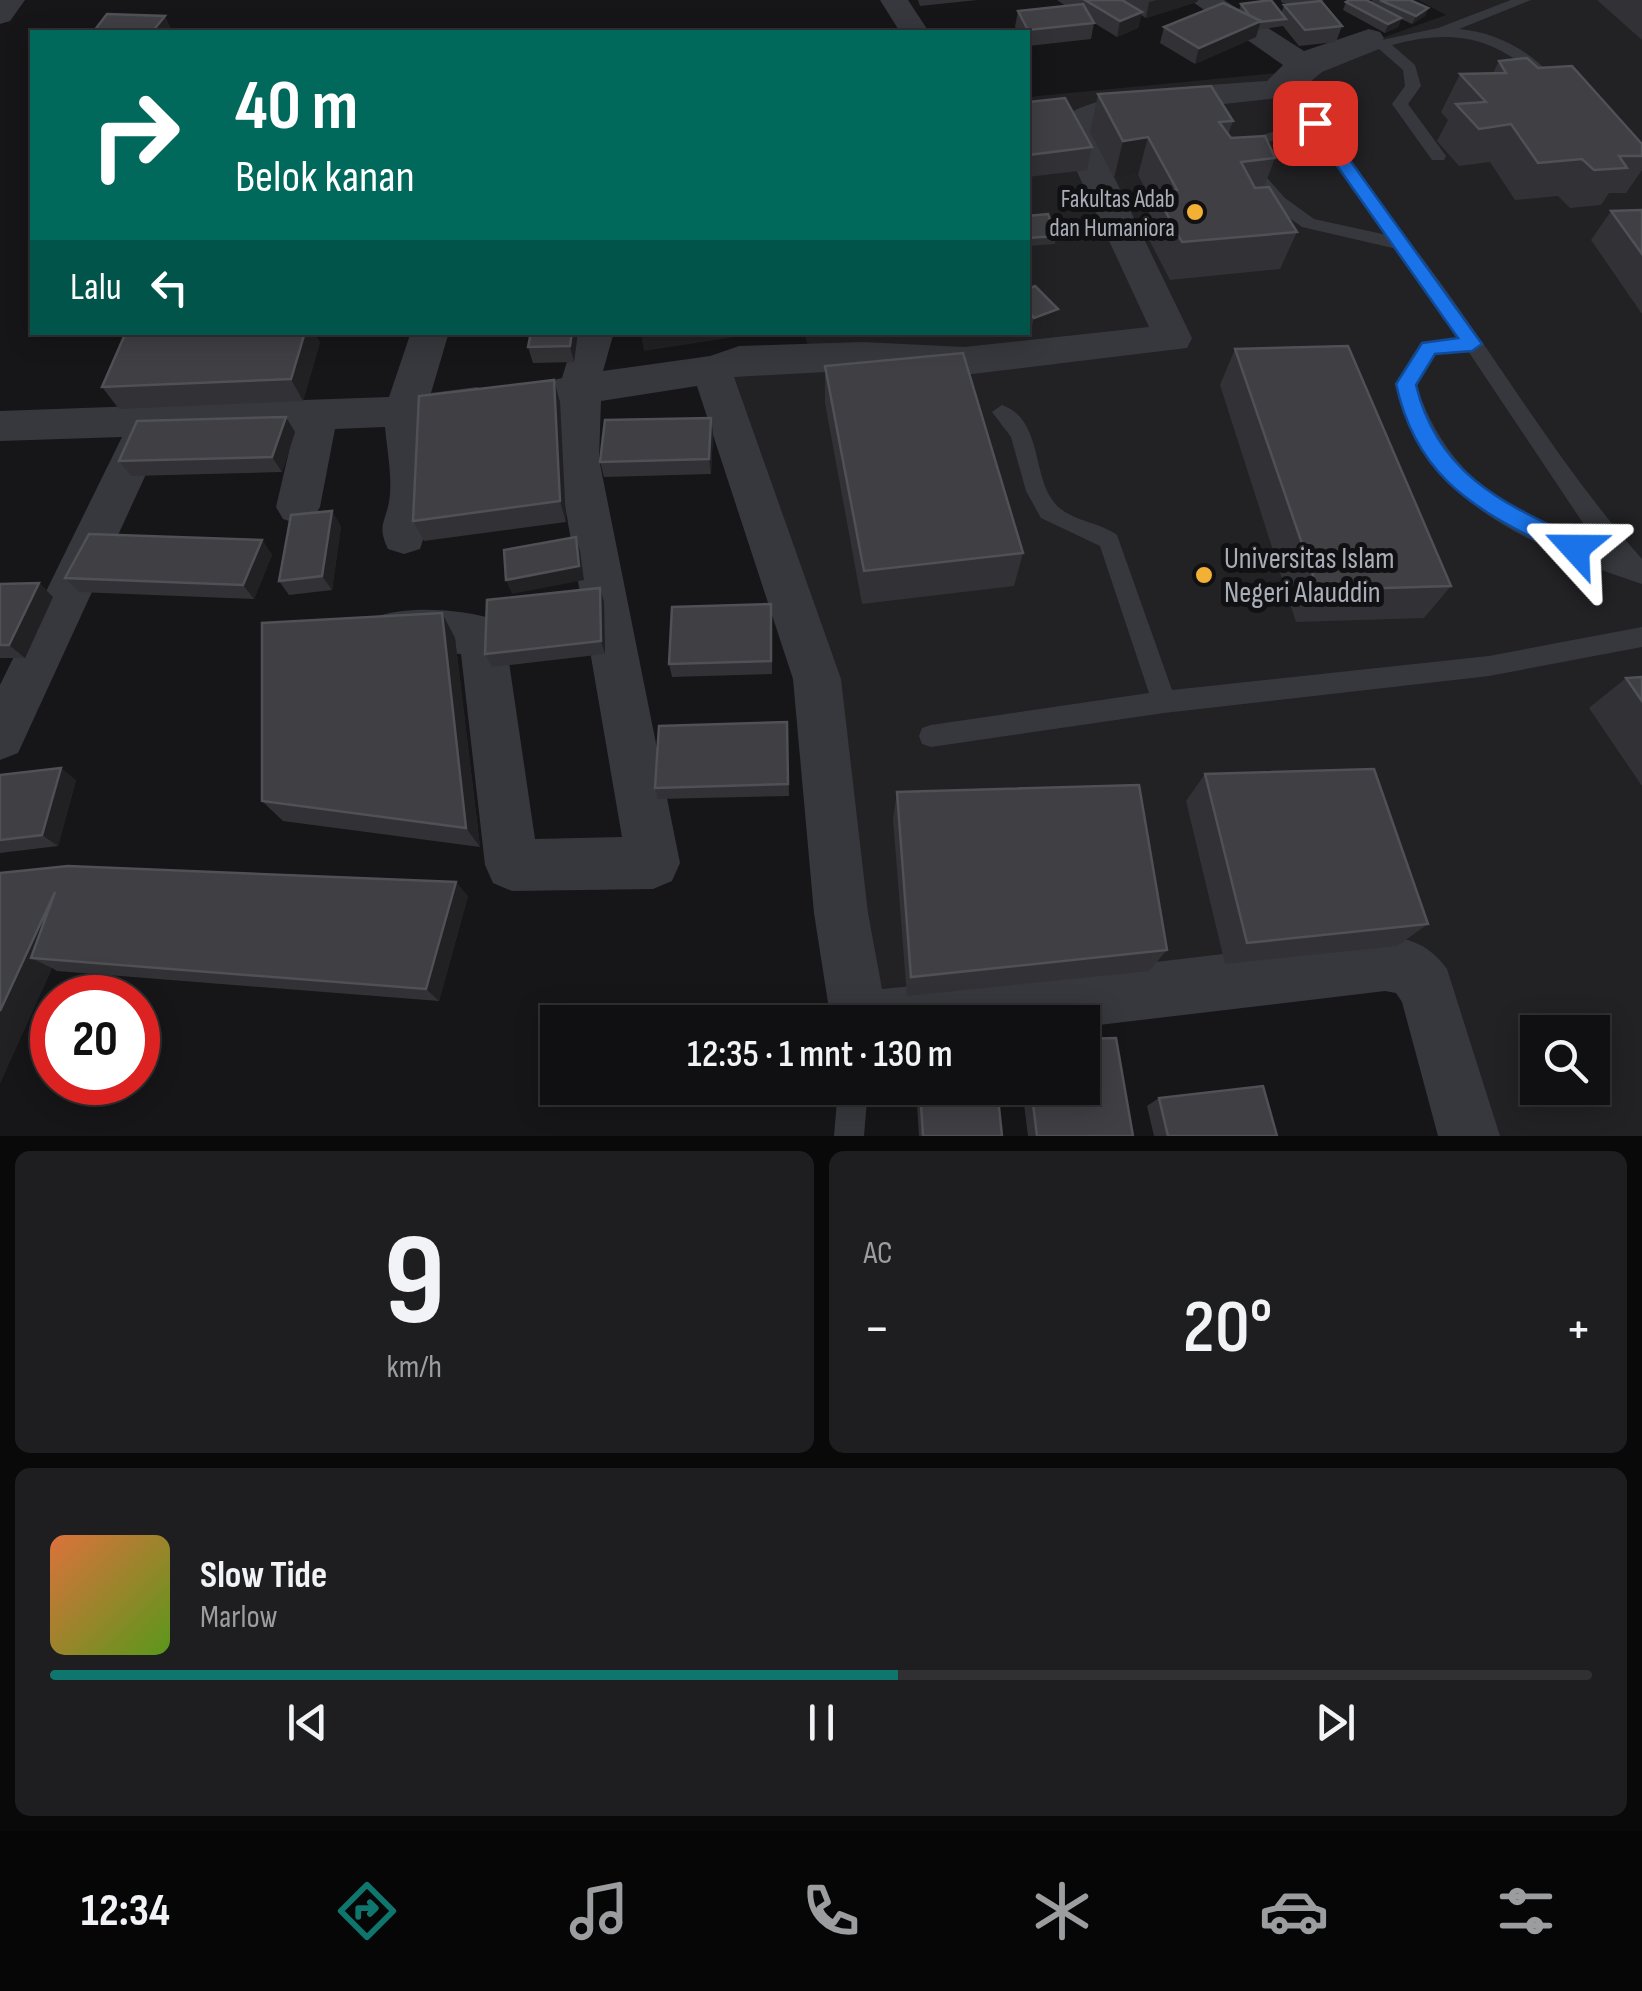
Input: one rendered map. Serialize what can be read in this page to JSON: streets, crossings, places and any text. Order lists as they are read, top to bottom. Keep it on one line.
{"places":["Fakultas Adab dan Humaniora","Universitas Islam Negeri Alauddin"],"page":{"turn":["40 m","Belok kanan"],"then":"Lalu","limit":"20","trip":"12:35 · 1 mnt · 130 m","tile":[["9","km/h"],"AC"],"heat":["−","20°","+"],"song":["Slow Tide","Marlow"],"tabs":"12:34"}}
